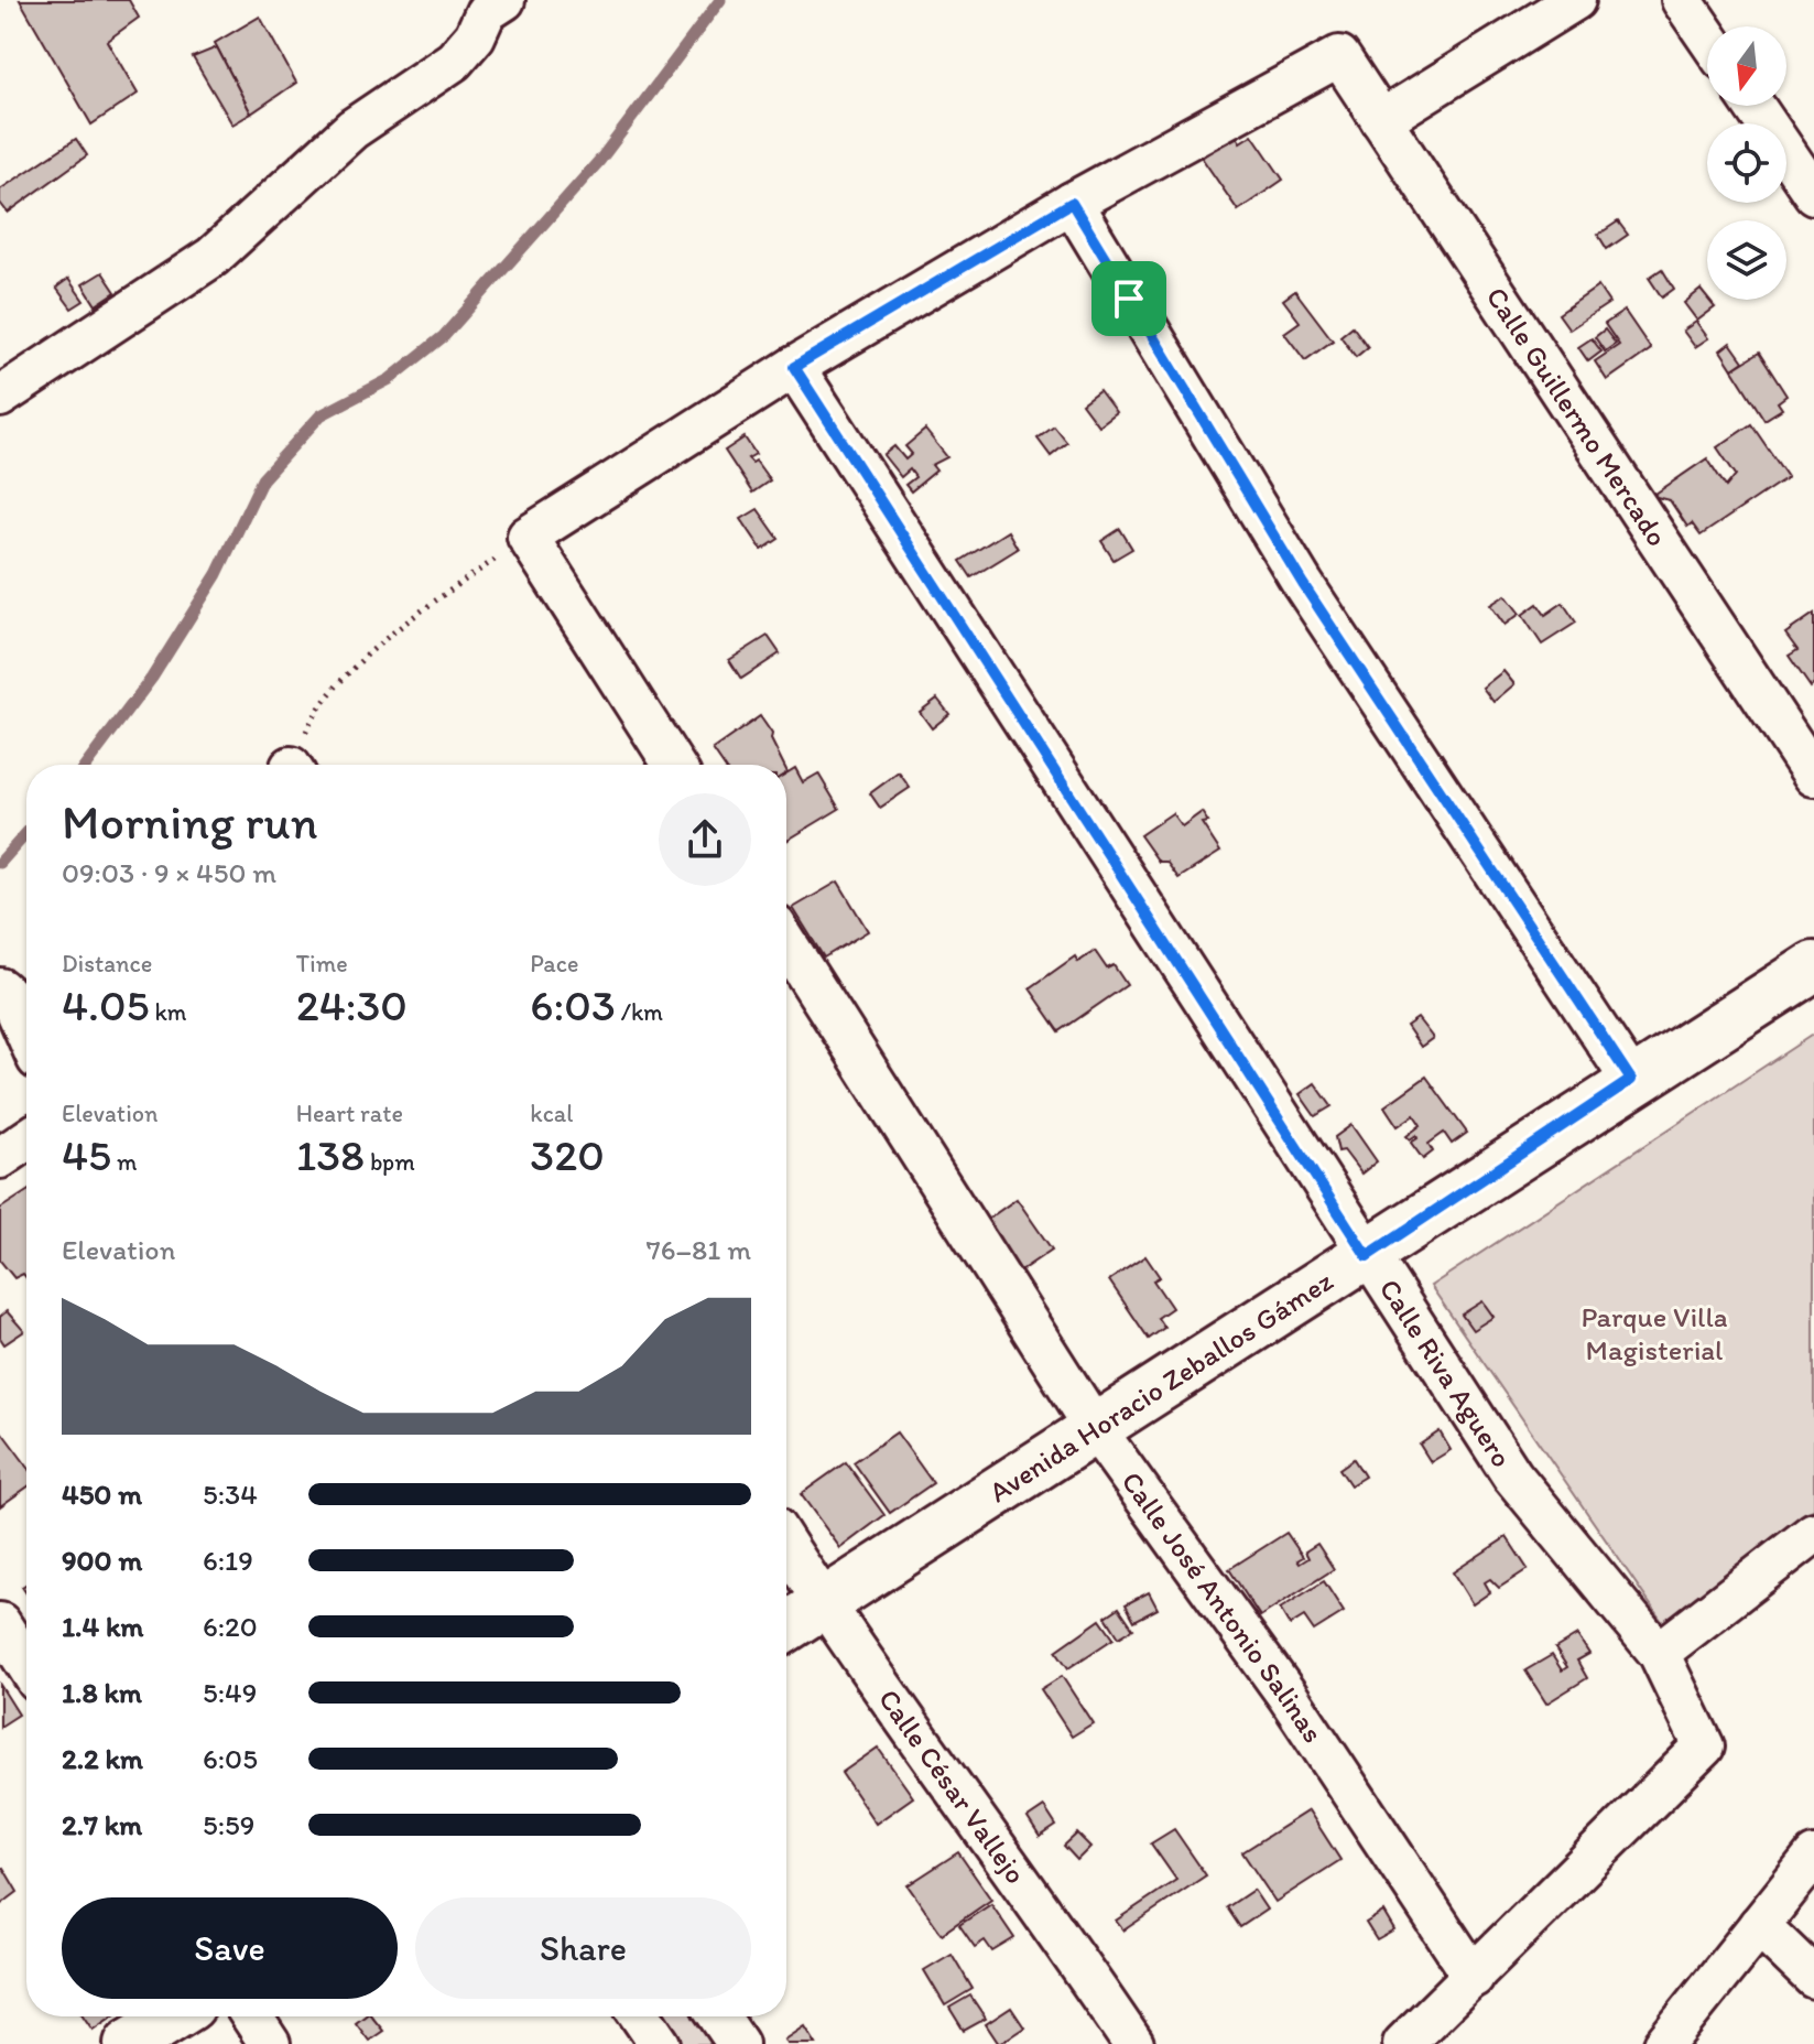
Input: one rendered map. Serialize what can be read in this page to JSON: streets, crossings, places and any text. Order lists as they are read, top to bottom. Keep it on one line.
{"streets":{"main road":["Avenida Horacio Zeballos Gámez"],"street":["Calle Guillermo Mercado","Calle Riva Aguero","Calle José Antonio Salinas","Calle César Vallejo"]},"crossings":[["Calle Riva Aguero","Avenida Horacio Zeballos Gámez"],["Calle Riva Aguero","Calle José Antonio Salinas"],["Avenida Horacio Zeballos Gámez","Calle José Antonio Salinas"],["Avenida Horacio Zeballos Gámez","Calle César Vallejo"]],"parks":["Parque Villa Magisterial"],"north":"bottom","page":{"heading":["Morning run","09:03 · 9 × 450 m"],"stats":[["Distance","4.05 km"],["Time","24:30"],["Pace","6:03 /km"],["Elevation","45 m"],["Heart rate","138 bpm"],["kcal","320"]],"chart":["Elevation","76–81 m"],"list":[{"name":"450 m","note":"5:34"},{"name":"900 m","note":"6:19"},{"name":"1.4 km","note":"6:20"},{"name":"1.8 km","note":"5:49"},{"name":"2.2 km","note":"6:05"},{"name":"2.7 km","note":"5:59"}],"buttons":["Save","Share"]}}
